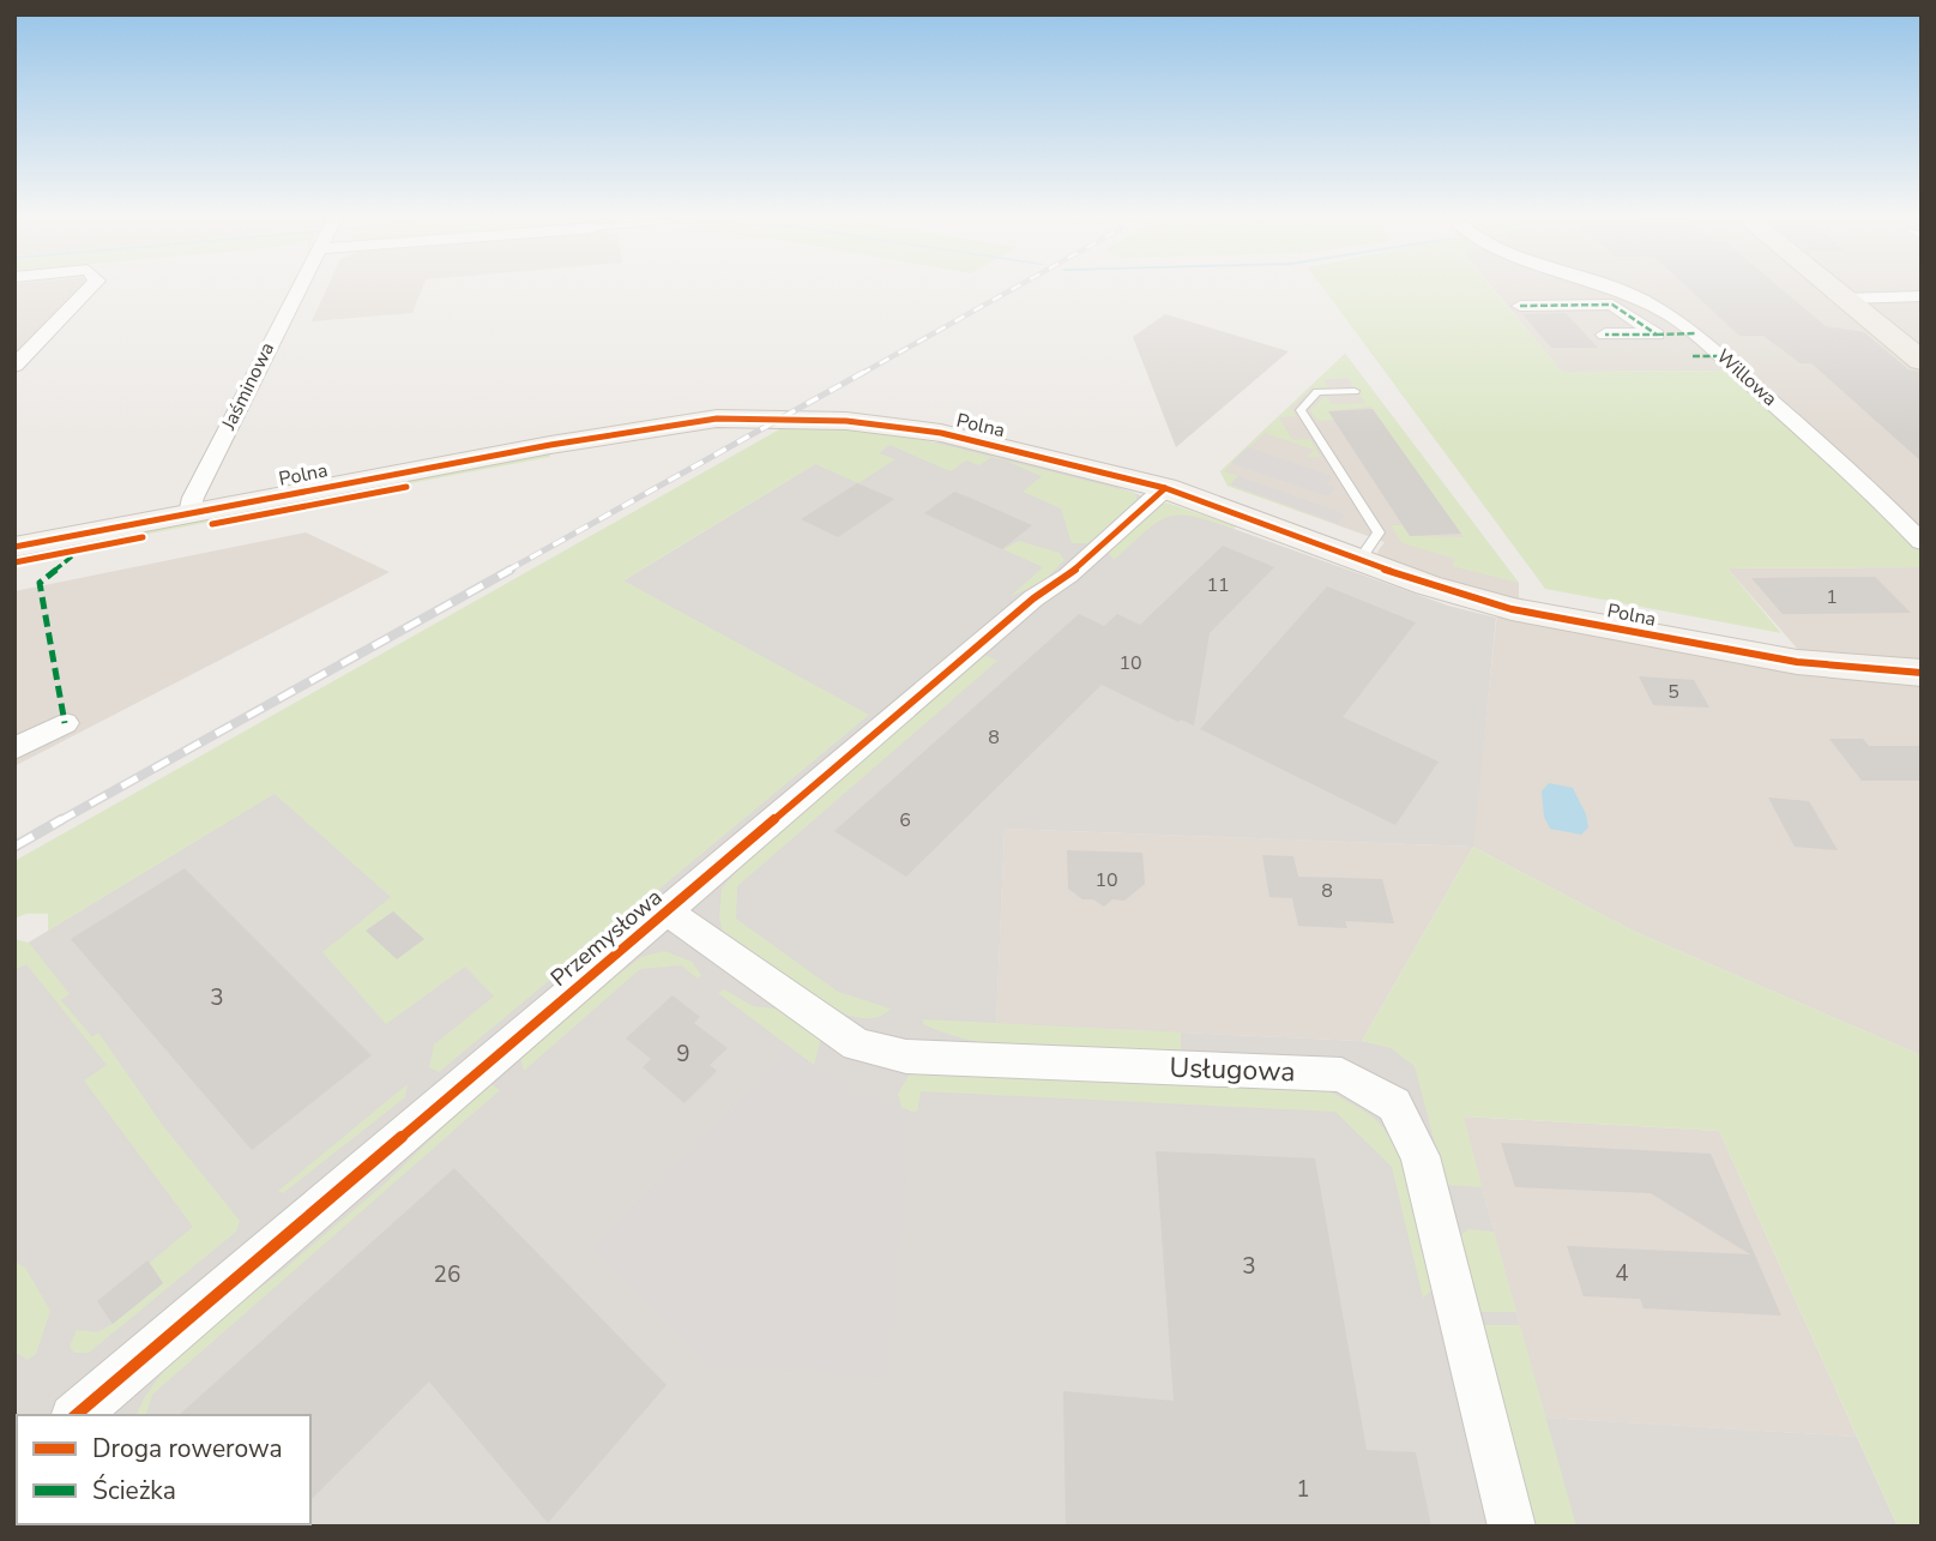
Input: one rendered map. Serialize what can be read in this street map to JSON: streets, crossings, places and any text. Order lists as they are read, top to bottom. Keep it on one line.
{"streets":{"street":["Willowa","Jaśminowa","Polna","Przemysłowa","Usługowa"]},"crossings":[["Jaśminowa","Polna"],["Polna","Przemysłowa"],["Przemysłowa","Usługowa"]],"house_numbers":["11","1","10","5","8","6","10","8","3","9","3","4","26","1"],"legend":["Droga rowerowa","Ścieżka"]}
